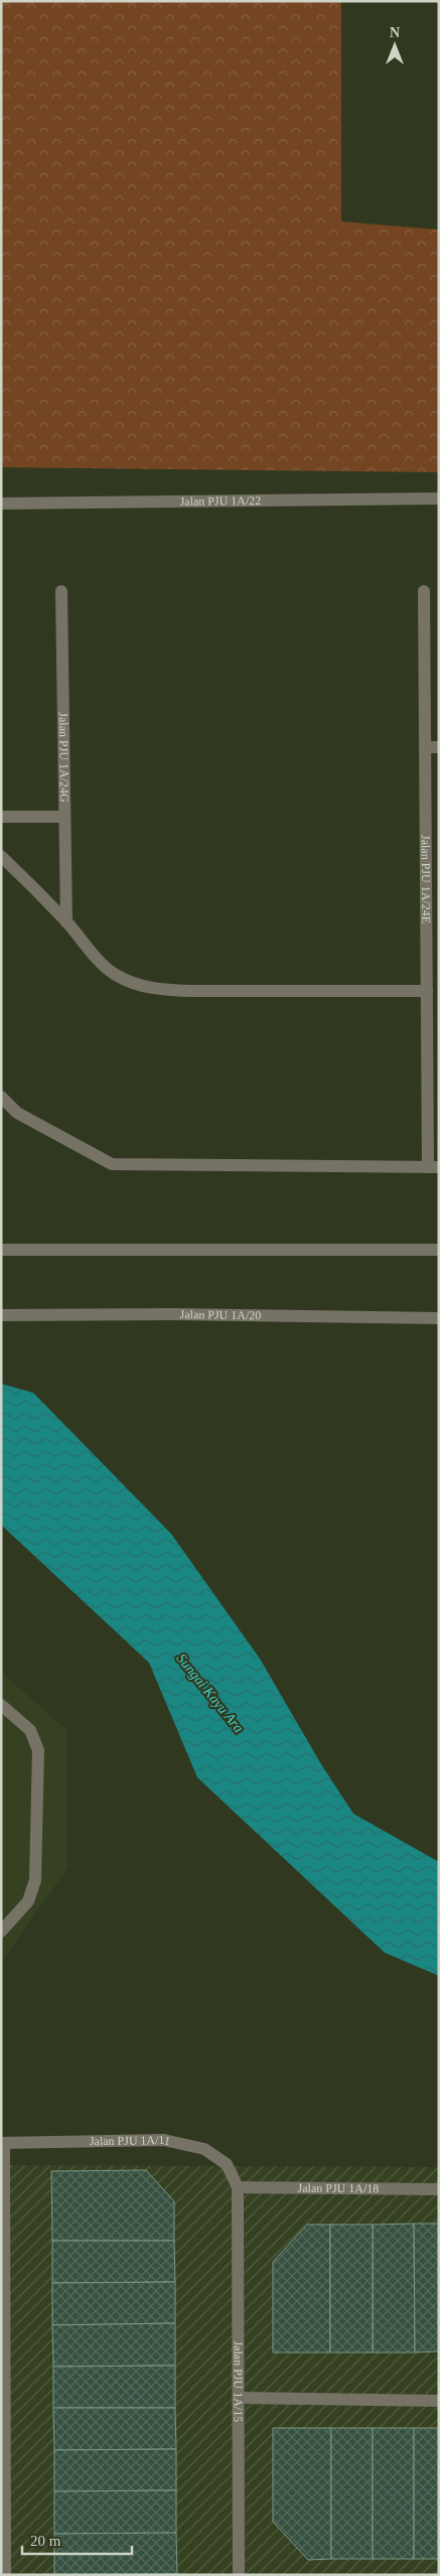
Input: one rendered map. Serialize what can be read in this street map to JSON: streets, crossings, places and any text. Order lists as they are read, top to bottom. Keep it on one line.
{"streets":{"street":["Jalan PJU 1A/22","Jalan PJU 1A/24G","Jalan PJU 1A/24E","Jalan PJU 1A/20","Jalan PJU 1A/11","Jalan PJU 1A/18","Jalan PJU 1A/15"]},"crossings":[["Jalan PJU 1A/11","Jalan PJU 1A/18"],["Jalan PJU 1A/11","Jalan PJU 1A/15"],["Jalan PJU 1A/18","Jalan PJU 1A/15"]],"water":["Sungai Kayu Ara"],"scale_bar":"20 m","north":"top"}
